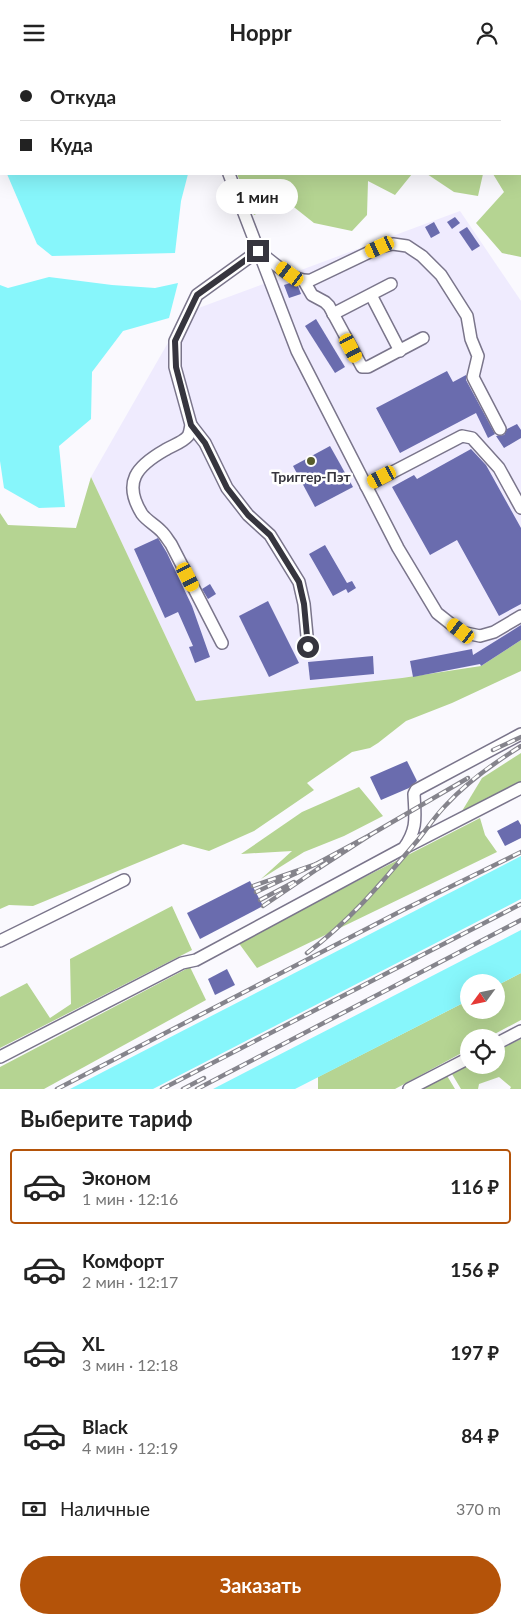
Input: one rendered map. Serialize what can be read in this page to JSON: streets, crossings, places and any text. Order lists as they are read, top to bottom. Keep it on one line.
{"places":["Триггер-Пэт"],"north":"bottom left","page":{"header":"Hoppr","banner":["Откуда","Куда"],"bubble":"1 мин","heading":"Выберите тариф","list":[{"name":"Эконом","note":"1 мин · 12:16","value":"116 ₽"},{"name":"Комфорт","note":"2 мин · 12:17","value":"156 ₽"},{"name":"XL","note":"3 мин · 12:18","value":"197 ₽"},{"name":"Black","note":"4 мин · 12:19","value":"84 ₽"}],"pay":["Наличные","370 m"],"buttons":"Заказать"}}
